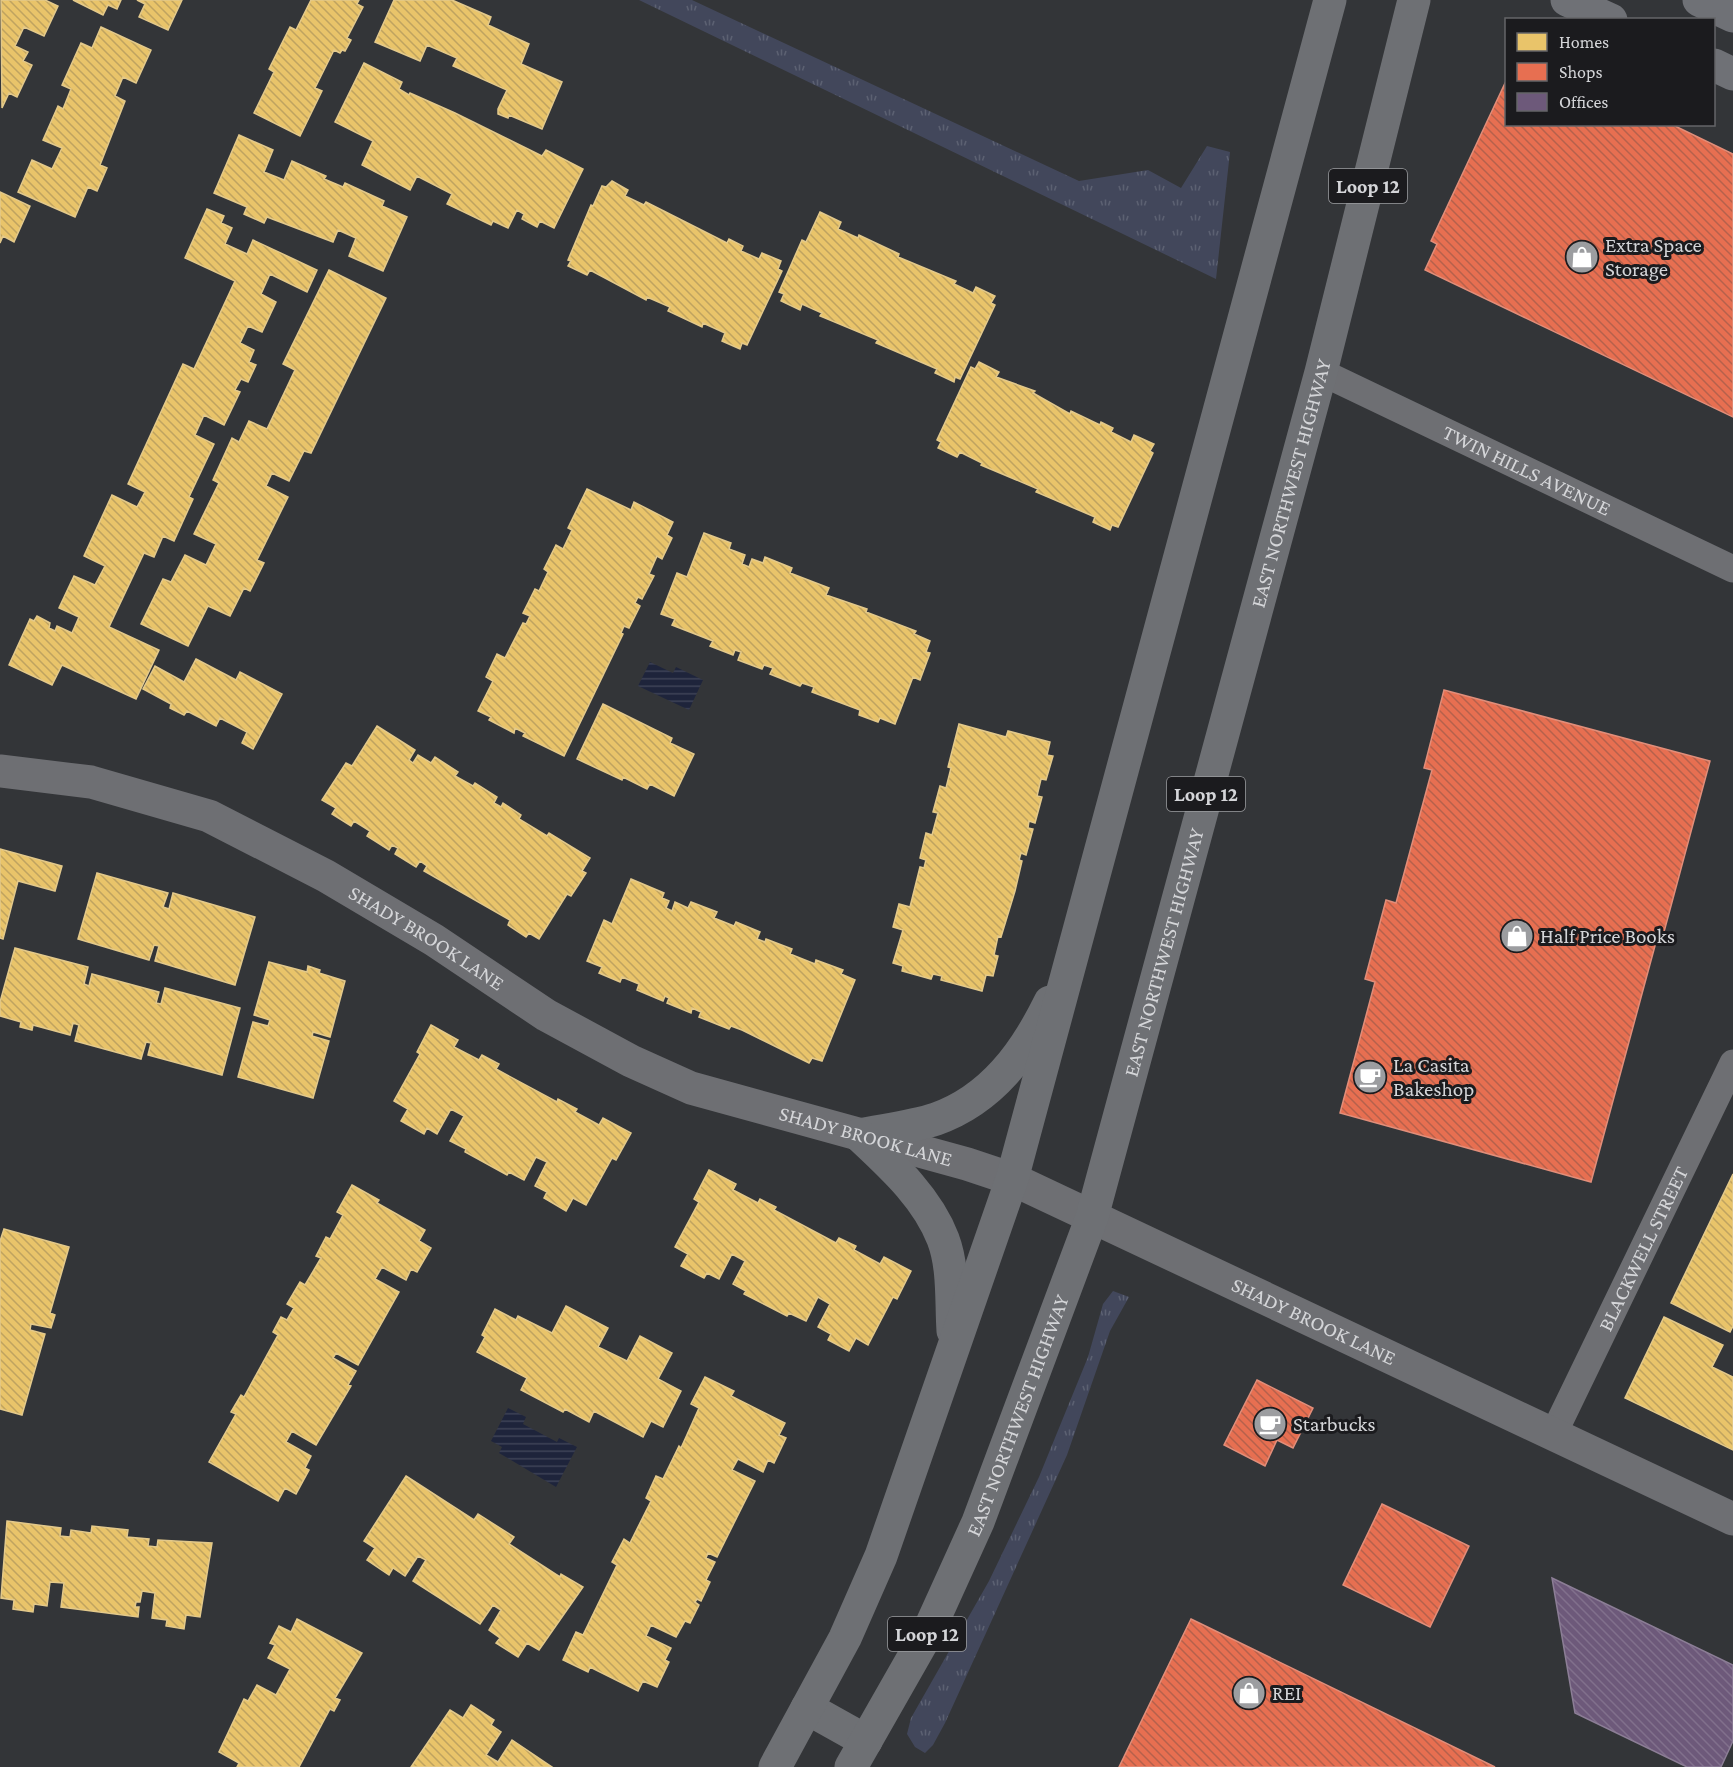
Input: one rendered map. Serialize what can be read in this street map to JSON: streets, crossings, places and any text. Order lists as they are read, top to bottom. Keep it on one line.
{"streets":{"main road":["Loop 12","EAST NORTHWEST HIGHWAY"],"street":["TWIN HILLS AVENUE","SHADY BROOK LANE","BLACKWELL STREET"]},"crossings":[["Loop 12","SHADY BROOK LANE"],["TWIN HILLS AVENUE","EAST NORTHWEST HIGHWAY"],["EAST NORTHWEST HIGHWAY","SHADY BROOK LANE"],["SHADY BROOK LANE","BLACKWELL STREET"]],"places":{"shop":["Extra Space Storage","Half Price Books","REI"],"cafe":["La Casita Bakeshop","Starbucks"]},"legend":["Homes","Shops","Offices"]}
